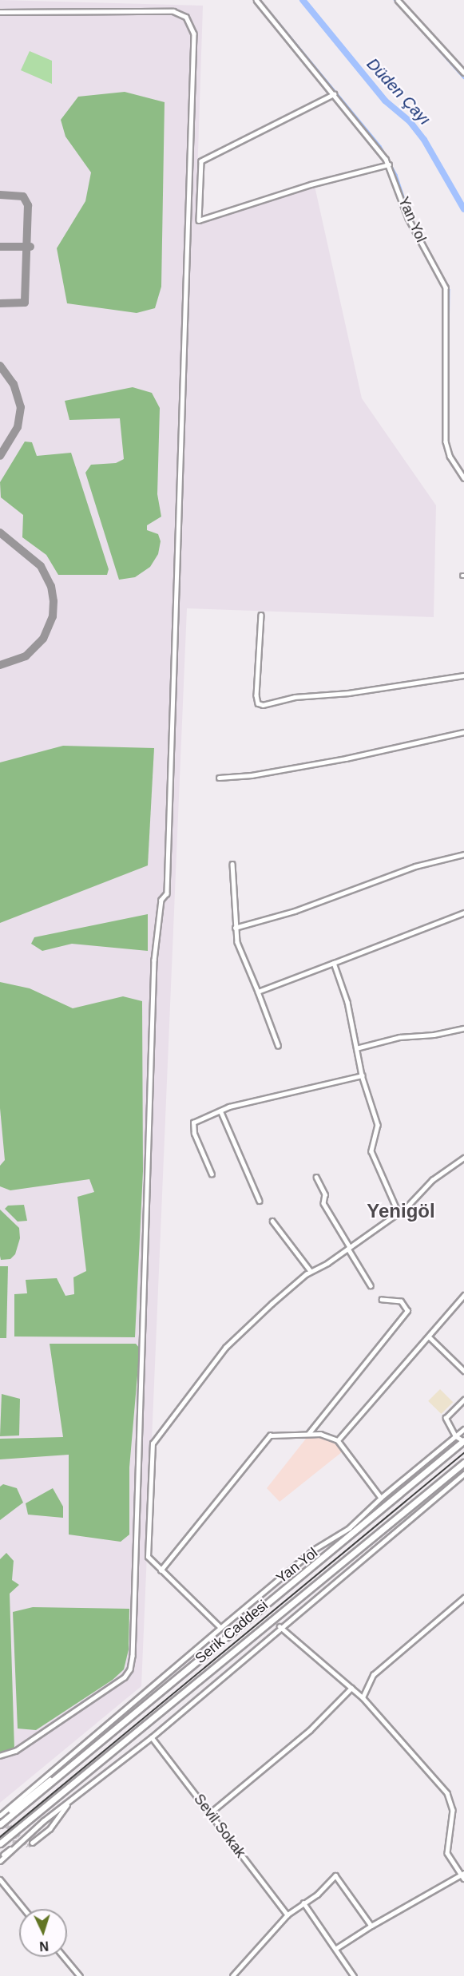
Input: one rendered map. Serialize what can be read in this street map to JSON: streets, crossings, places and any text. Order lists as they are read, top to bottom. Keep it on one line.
{"streets":{"highway":["Serik Caddesi"],"street":["Yan Yol","Sevil Sokak"]},"districts":["Yenigöl"],"water":["Düden Çayı"],"north":"bottom"}
